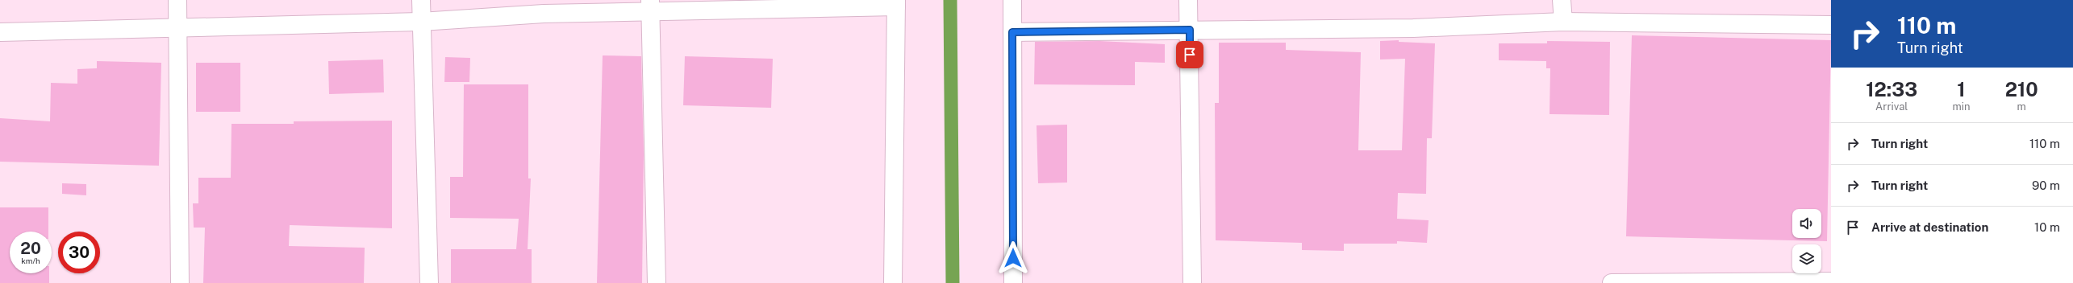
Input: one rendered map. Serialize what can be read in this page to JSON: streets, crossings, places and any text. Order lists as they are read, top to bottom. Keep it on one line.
{"page":{"turn":["110 m","Turn right"],"eta":["12:33","Arrival","1","min","210","m"],"list":[{"name":"Turn right","value":"110 m"},{"name":"Turn right","value":"90 m"},{"name":"Arrive at destination","value":"10 m"}],"speed":"20 km/h","limit":"30"}}
